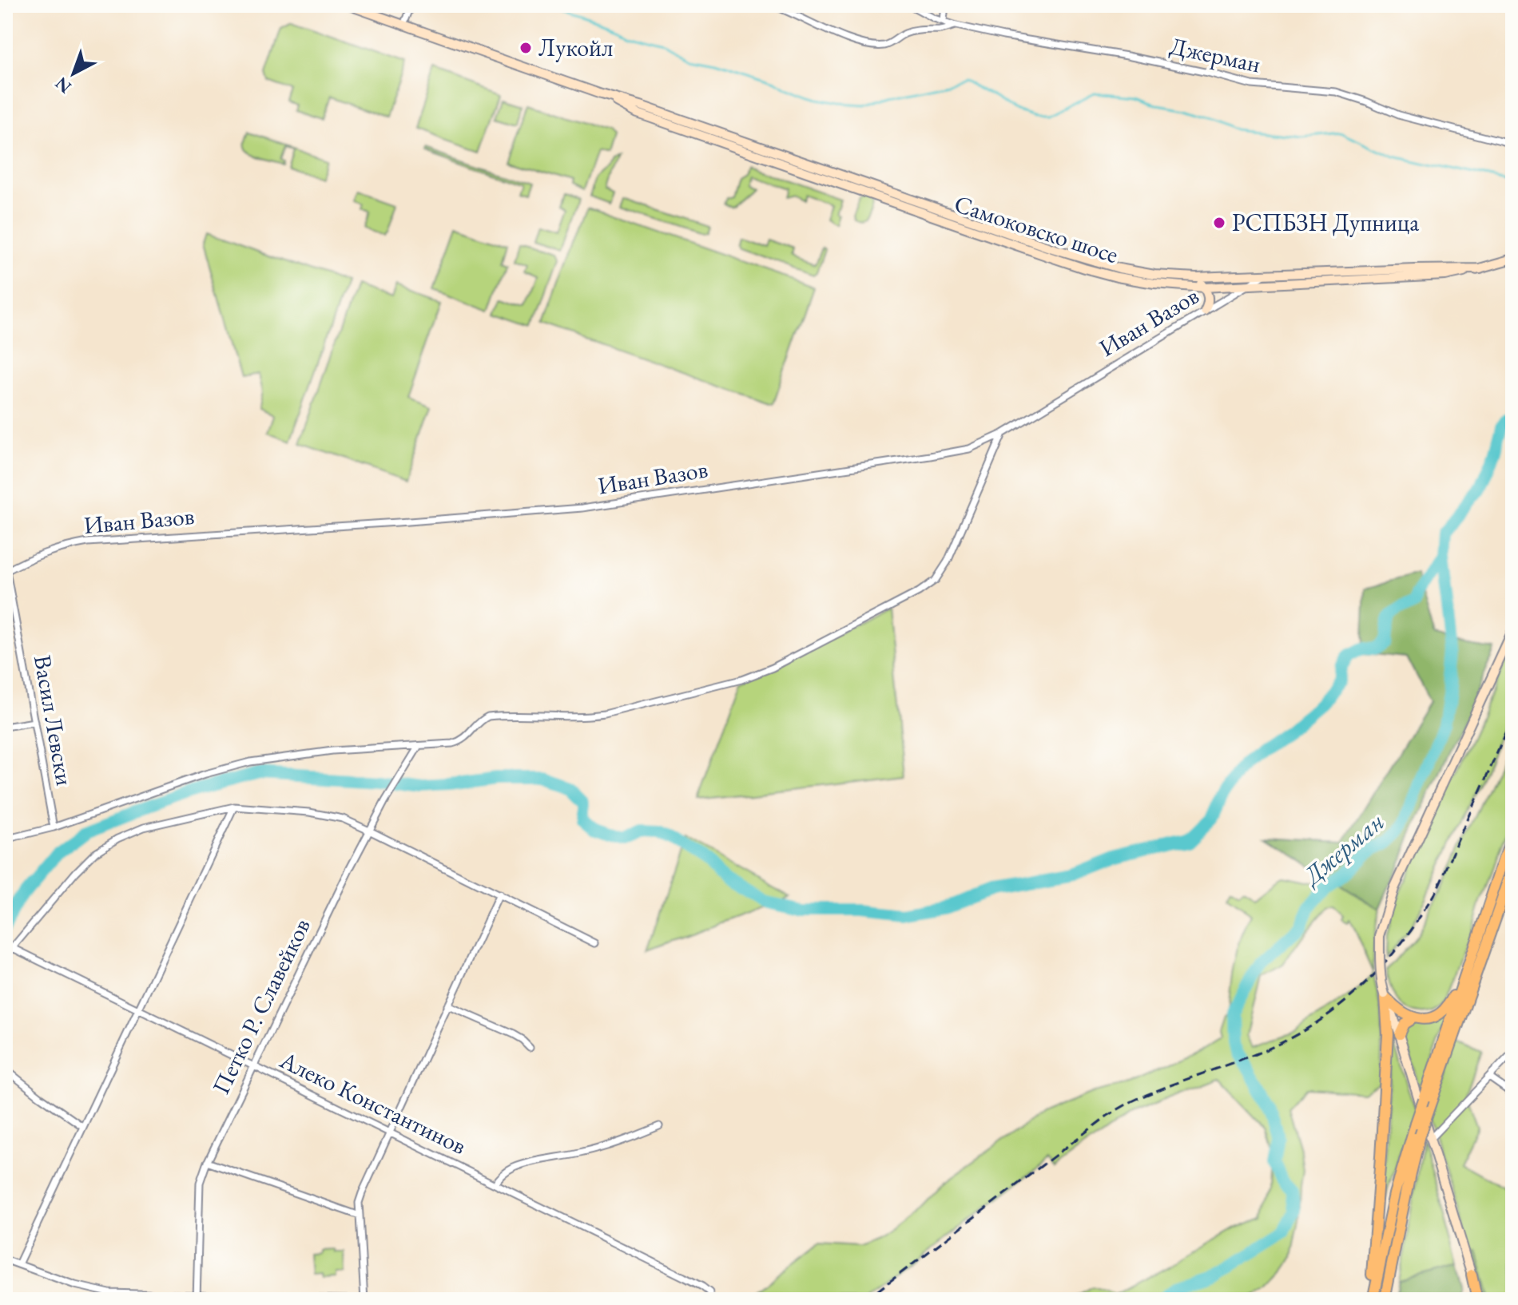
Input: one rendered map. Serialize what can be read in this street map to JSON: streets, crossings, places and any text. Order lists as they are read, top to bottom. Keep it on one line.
{"streets":{"main road":["Самоковско шосе"],"street":["Джерман","Иван Вазов","Васил Левски","Петко Р. Славейков","Алеко Константинов"]},"crossings":[["Самоковско шосе","Иван Вазов"],["Иван Вазов","Васил Левски"],["Петко Р. Славейков","Алеко Константинов"]],"water":["Джерман"],"places":["Лукойл","РСПБЗН Дупница"],"north":"bottom left"}
